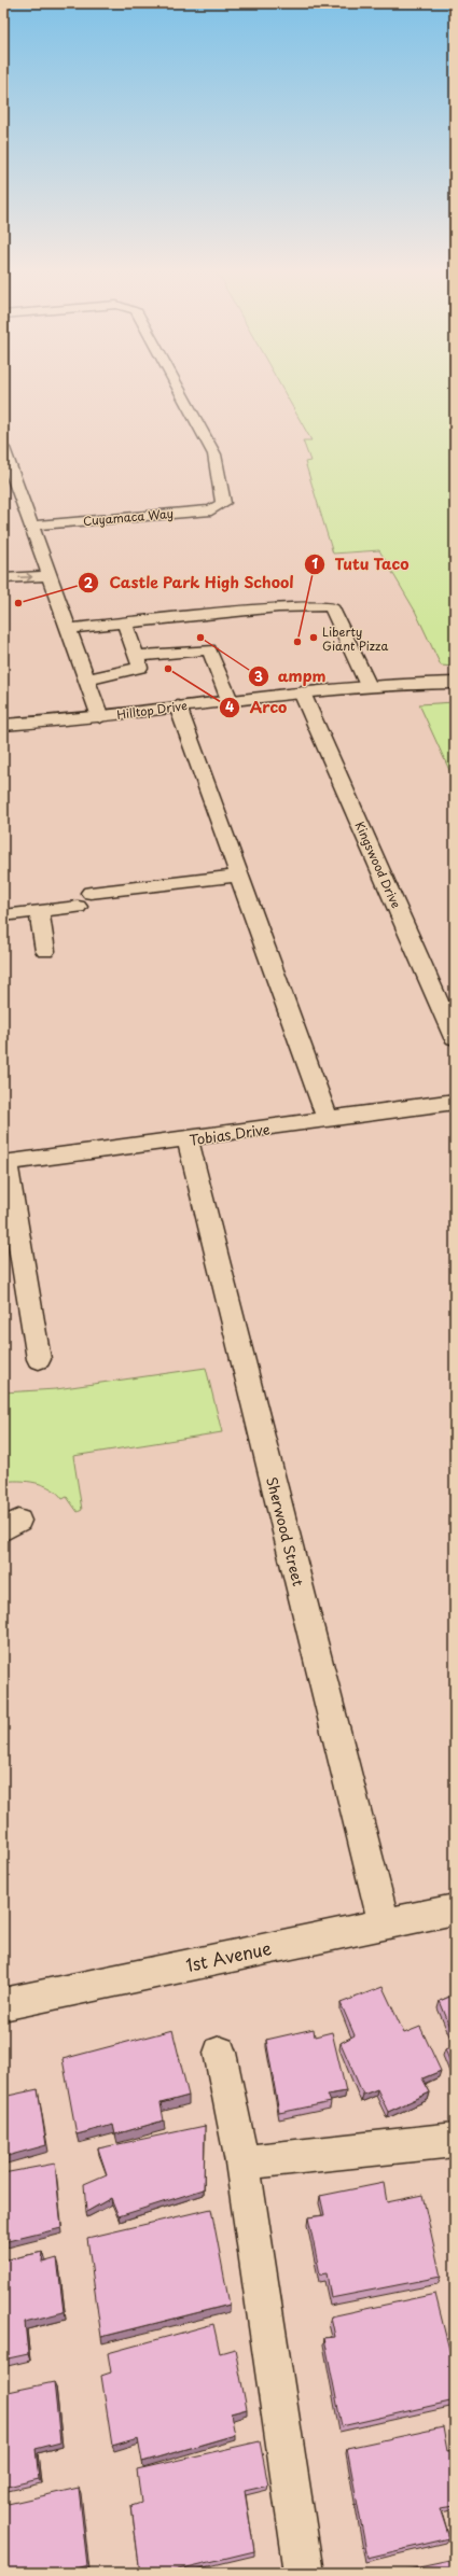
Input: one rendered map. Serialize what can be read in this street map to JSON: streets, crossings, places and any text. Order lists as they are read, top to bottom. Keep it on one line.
{"streets":{"street":["Cuyamaca Way","Hilltop Drive","Kingswood Drive","Tobias Drive","Sherwood Street","1st Avenue"]},"crossings":[["Hilltop Drive","Kingswood Drive"],["Tobias Drive","Sherwood Street"],["Sherwood Street","1st Avenue"]],"places":["Castle Park High School","ampm","Liberty Giant Pizza","Tutu Taco","Arco"]}
